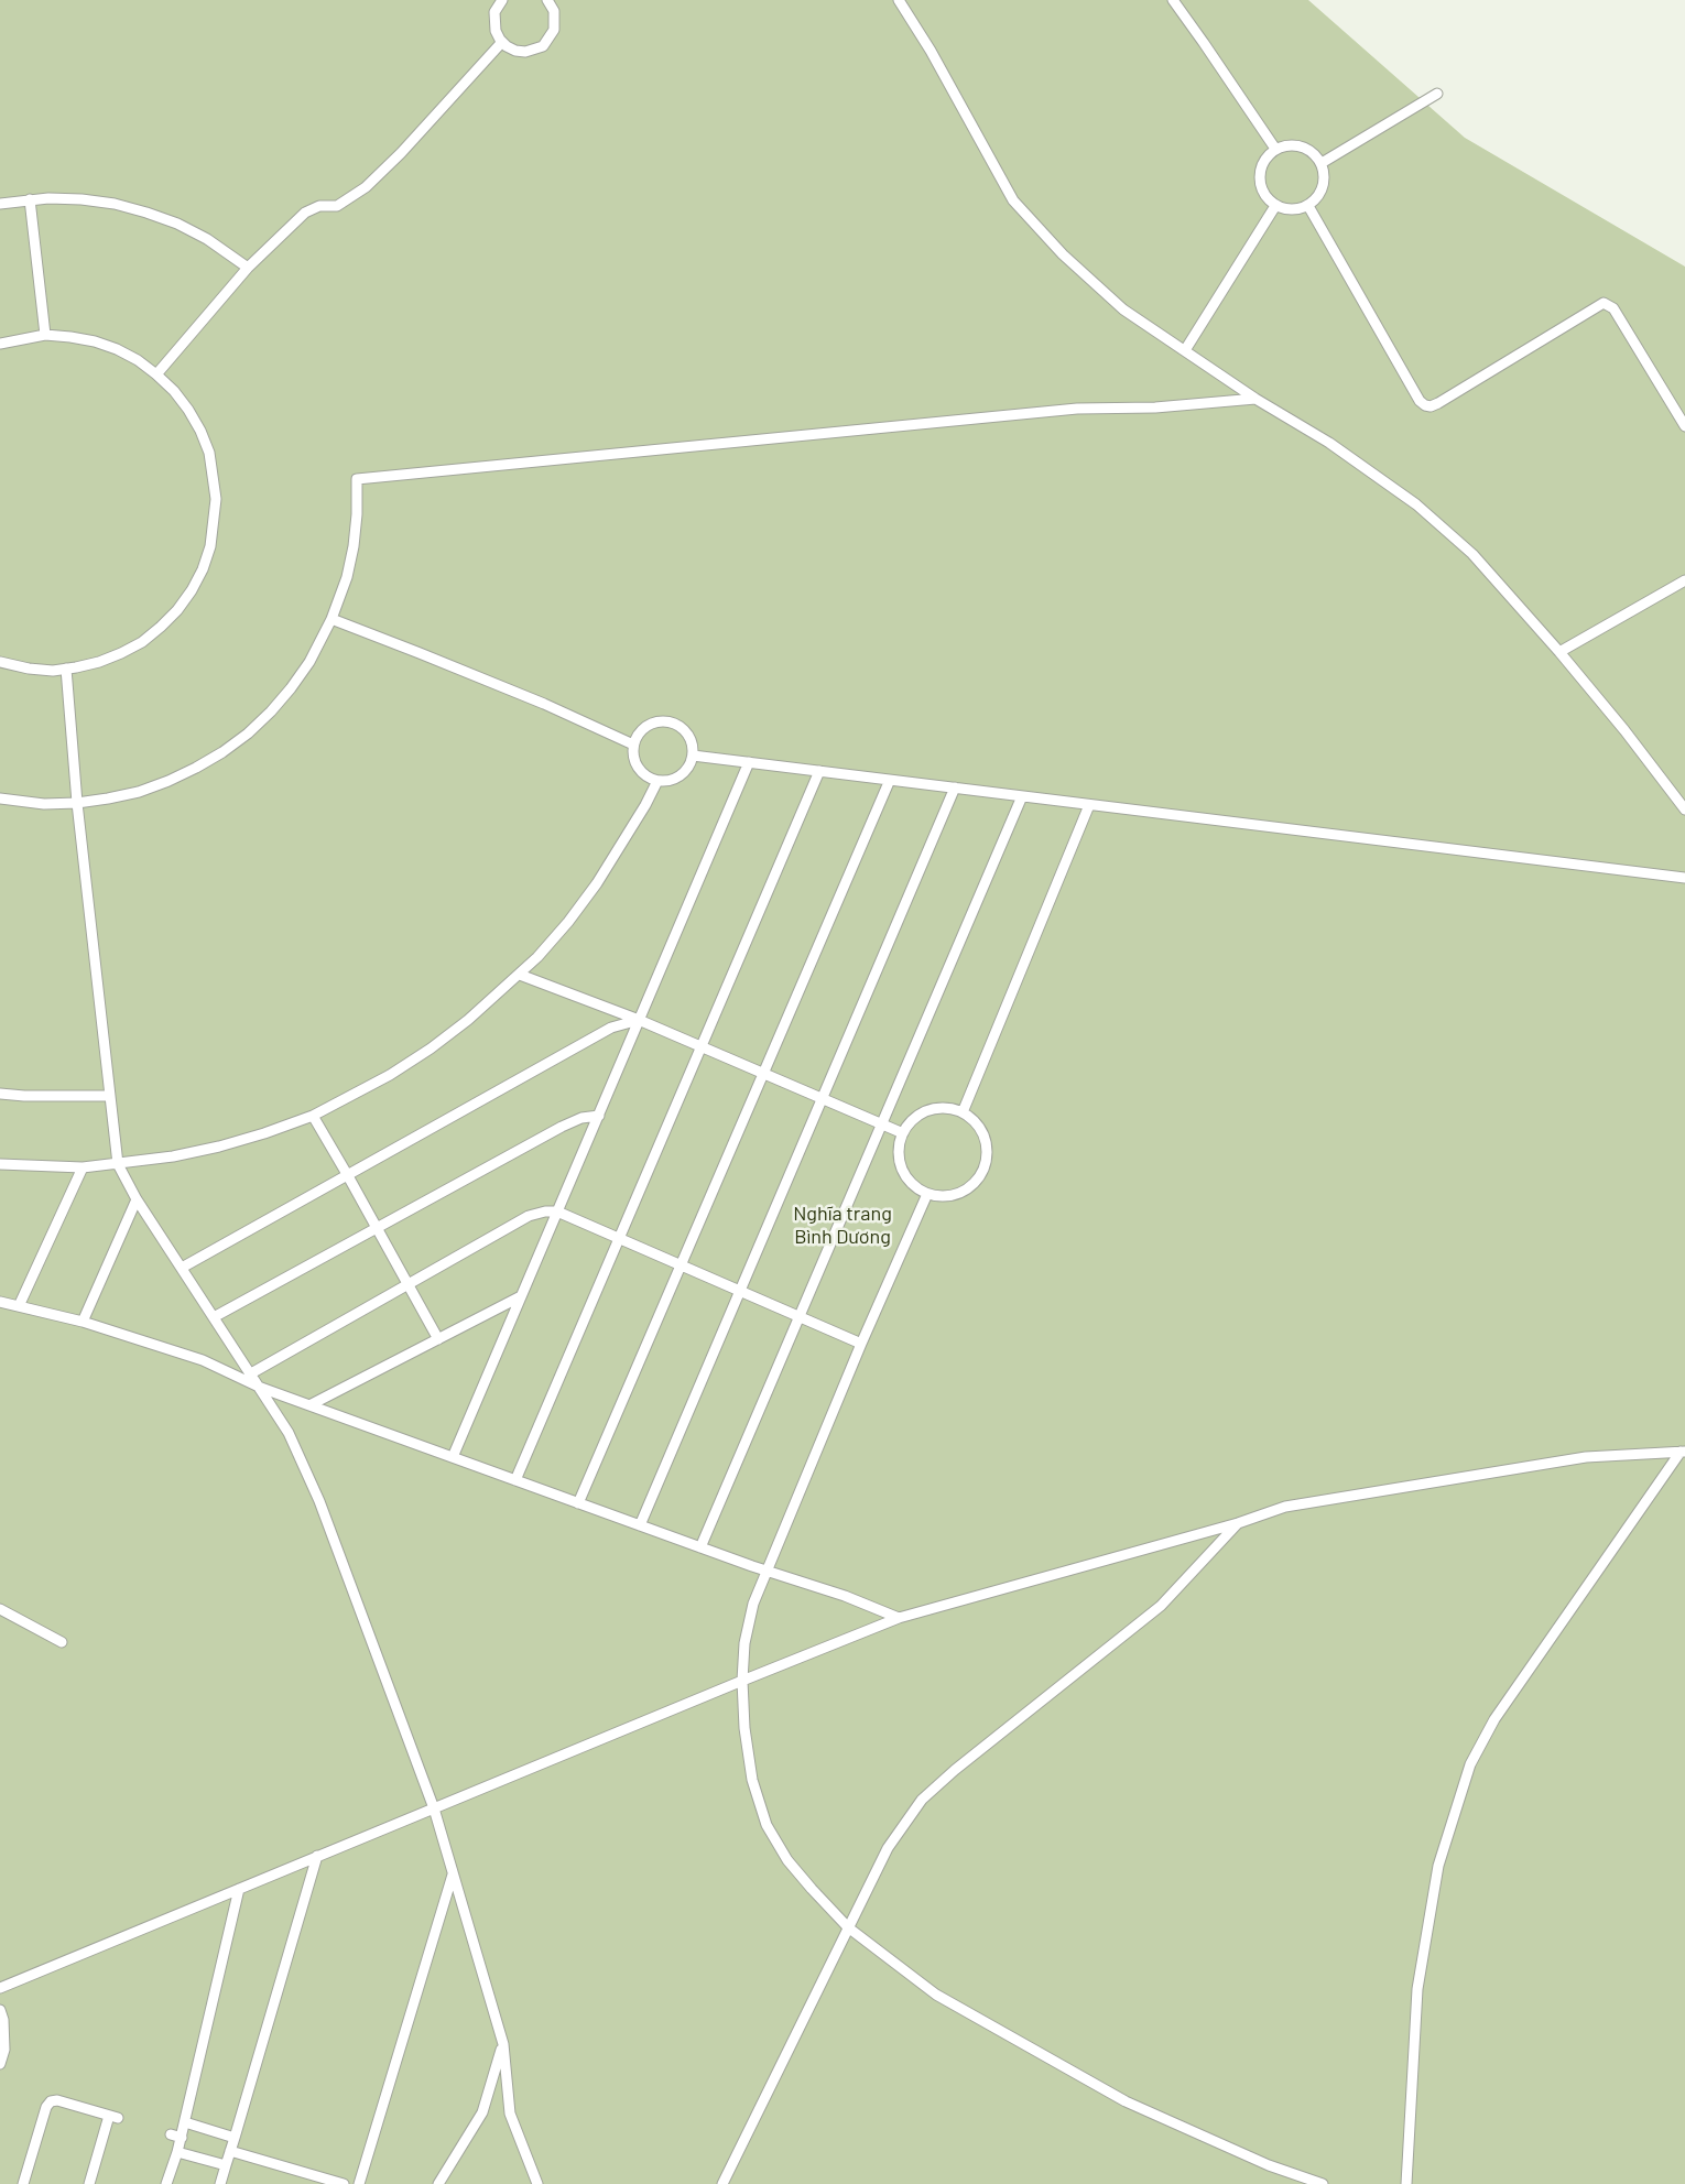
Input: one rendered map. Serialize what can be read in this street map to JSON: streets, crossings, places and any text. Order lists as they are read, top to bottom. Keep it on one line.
{"parks":["Nghĩa trang Bình Dương"]}
